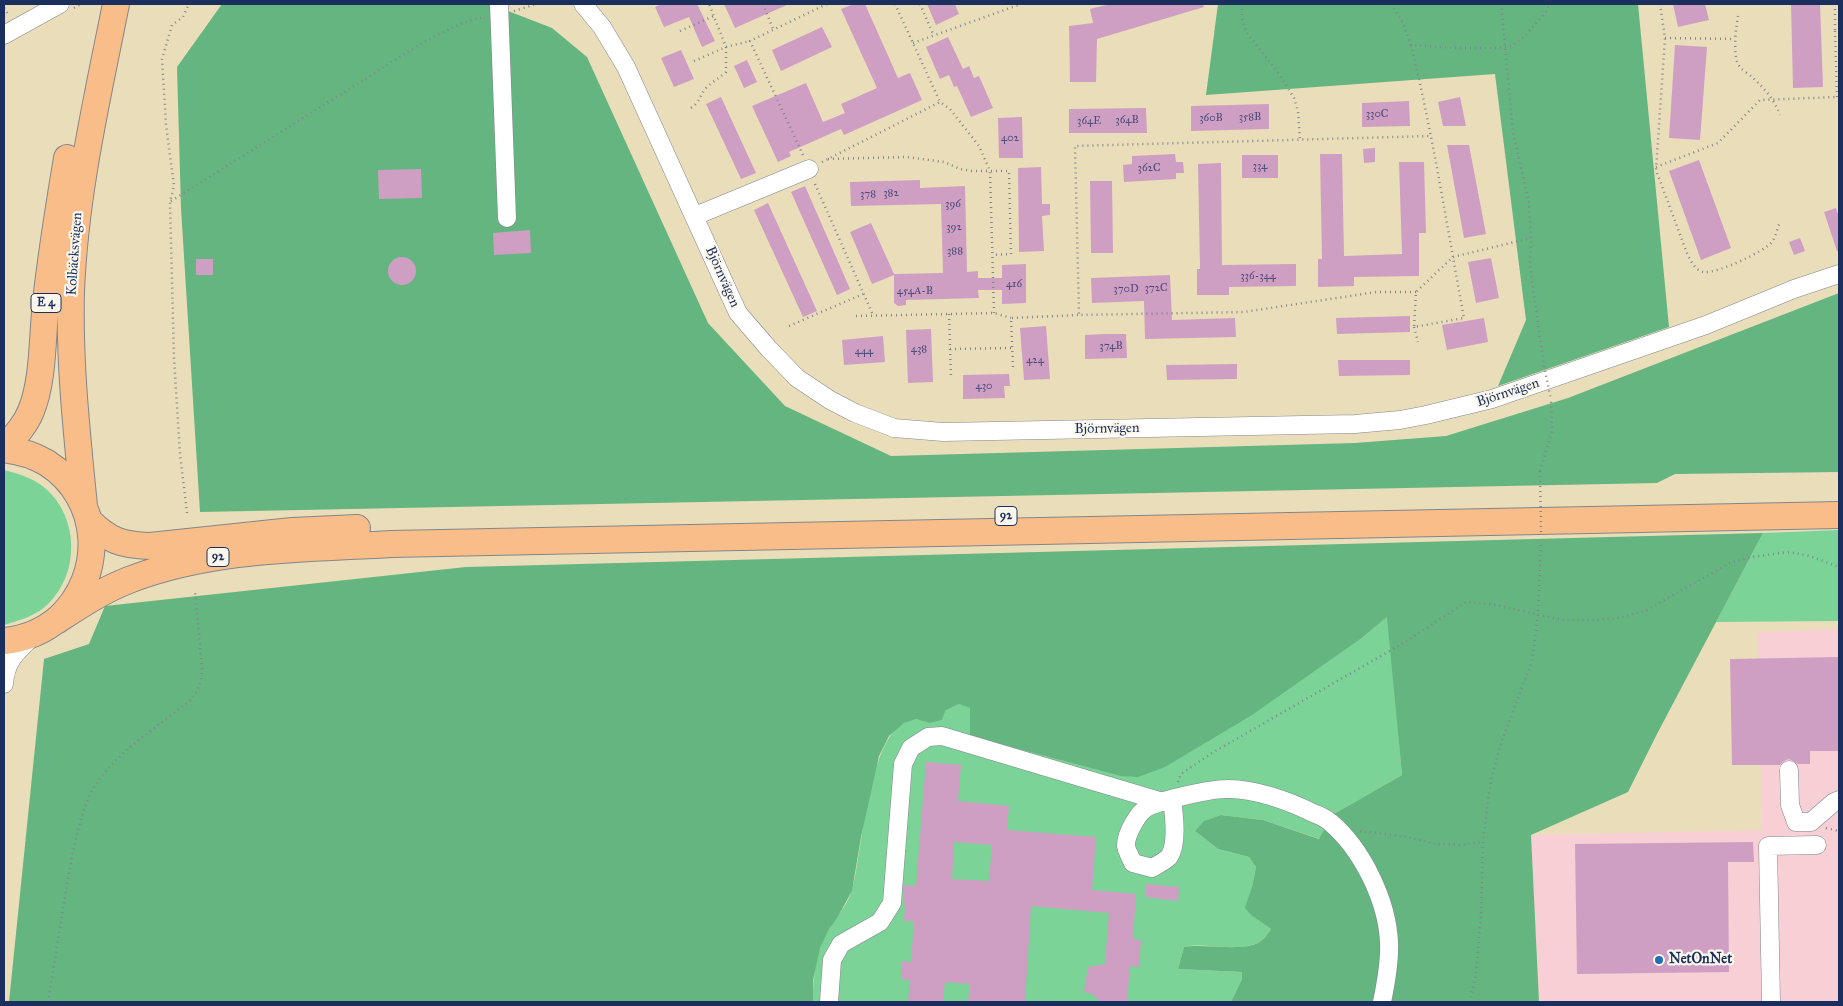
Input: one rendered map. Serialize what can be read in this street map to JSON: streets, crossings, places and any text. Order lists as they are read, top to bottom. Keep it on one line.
{"streets":{"highway":["Kolbäcksvägen","E 4","92"],"street":["Björnvägen"]},"crossings":[["Kolbäcksvägen","E 4"],["Kolbäcksvägen","92"],["E 4","92"]],"places":["NetOnNet"],"house_numbers":["330C","358B","360B","364B","364E","402","334","362C","382","378","396","392","388","336-344","416","372C","370D","454A-B","374B","438","444","424","430"]}
